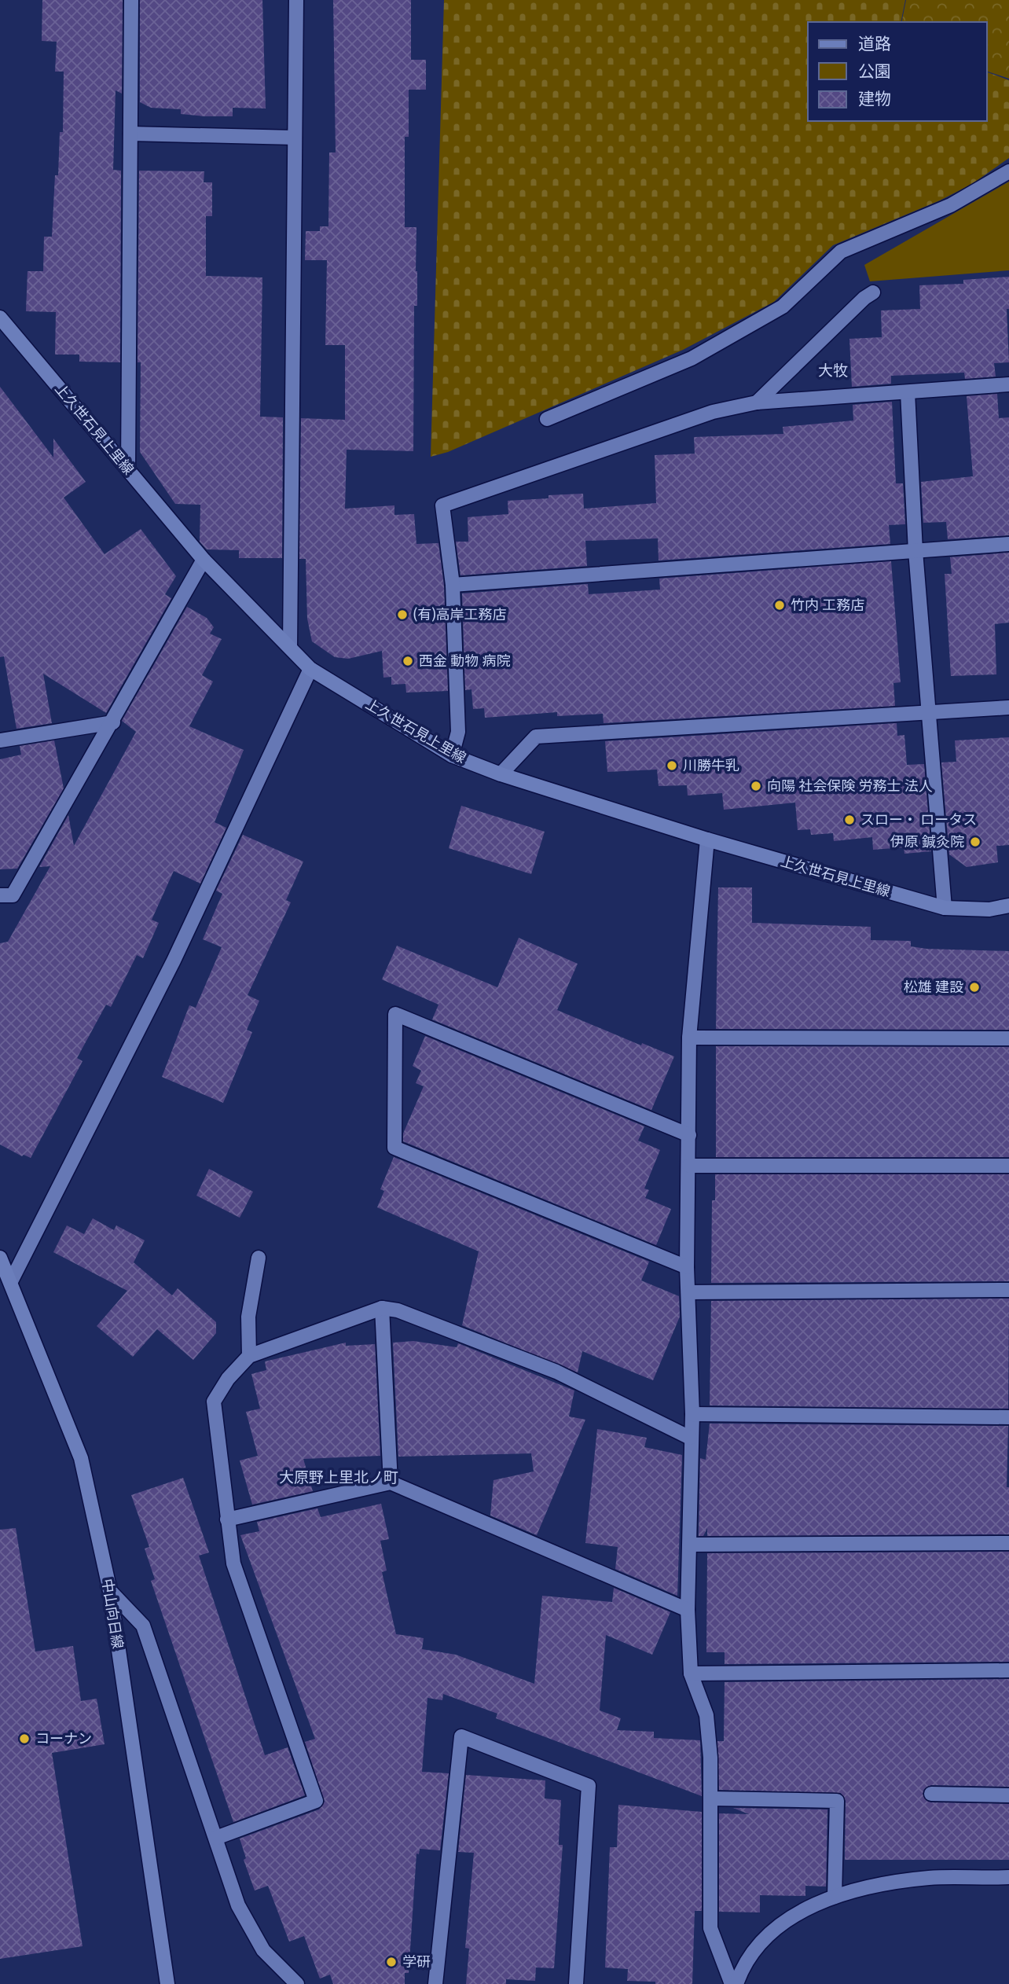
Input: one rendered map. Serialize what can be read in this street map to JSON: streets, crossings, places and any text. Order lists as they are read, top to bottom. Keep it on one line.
{"streets":{"main road":["上久世石見上里線","中山向日線"]},"districts":["大牧","大原野上里北ノ町"],"places":["竹内 工務店","(有)高岸工務店","西金 動物 病院","川勝牛乳","向陽 社会保険 労務士 法人","スロー・ ロータス","伊原 鍼灸院","松雄 建設","コーナン","学研"],"legend":["道路","公園","建物"]}
